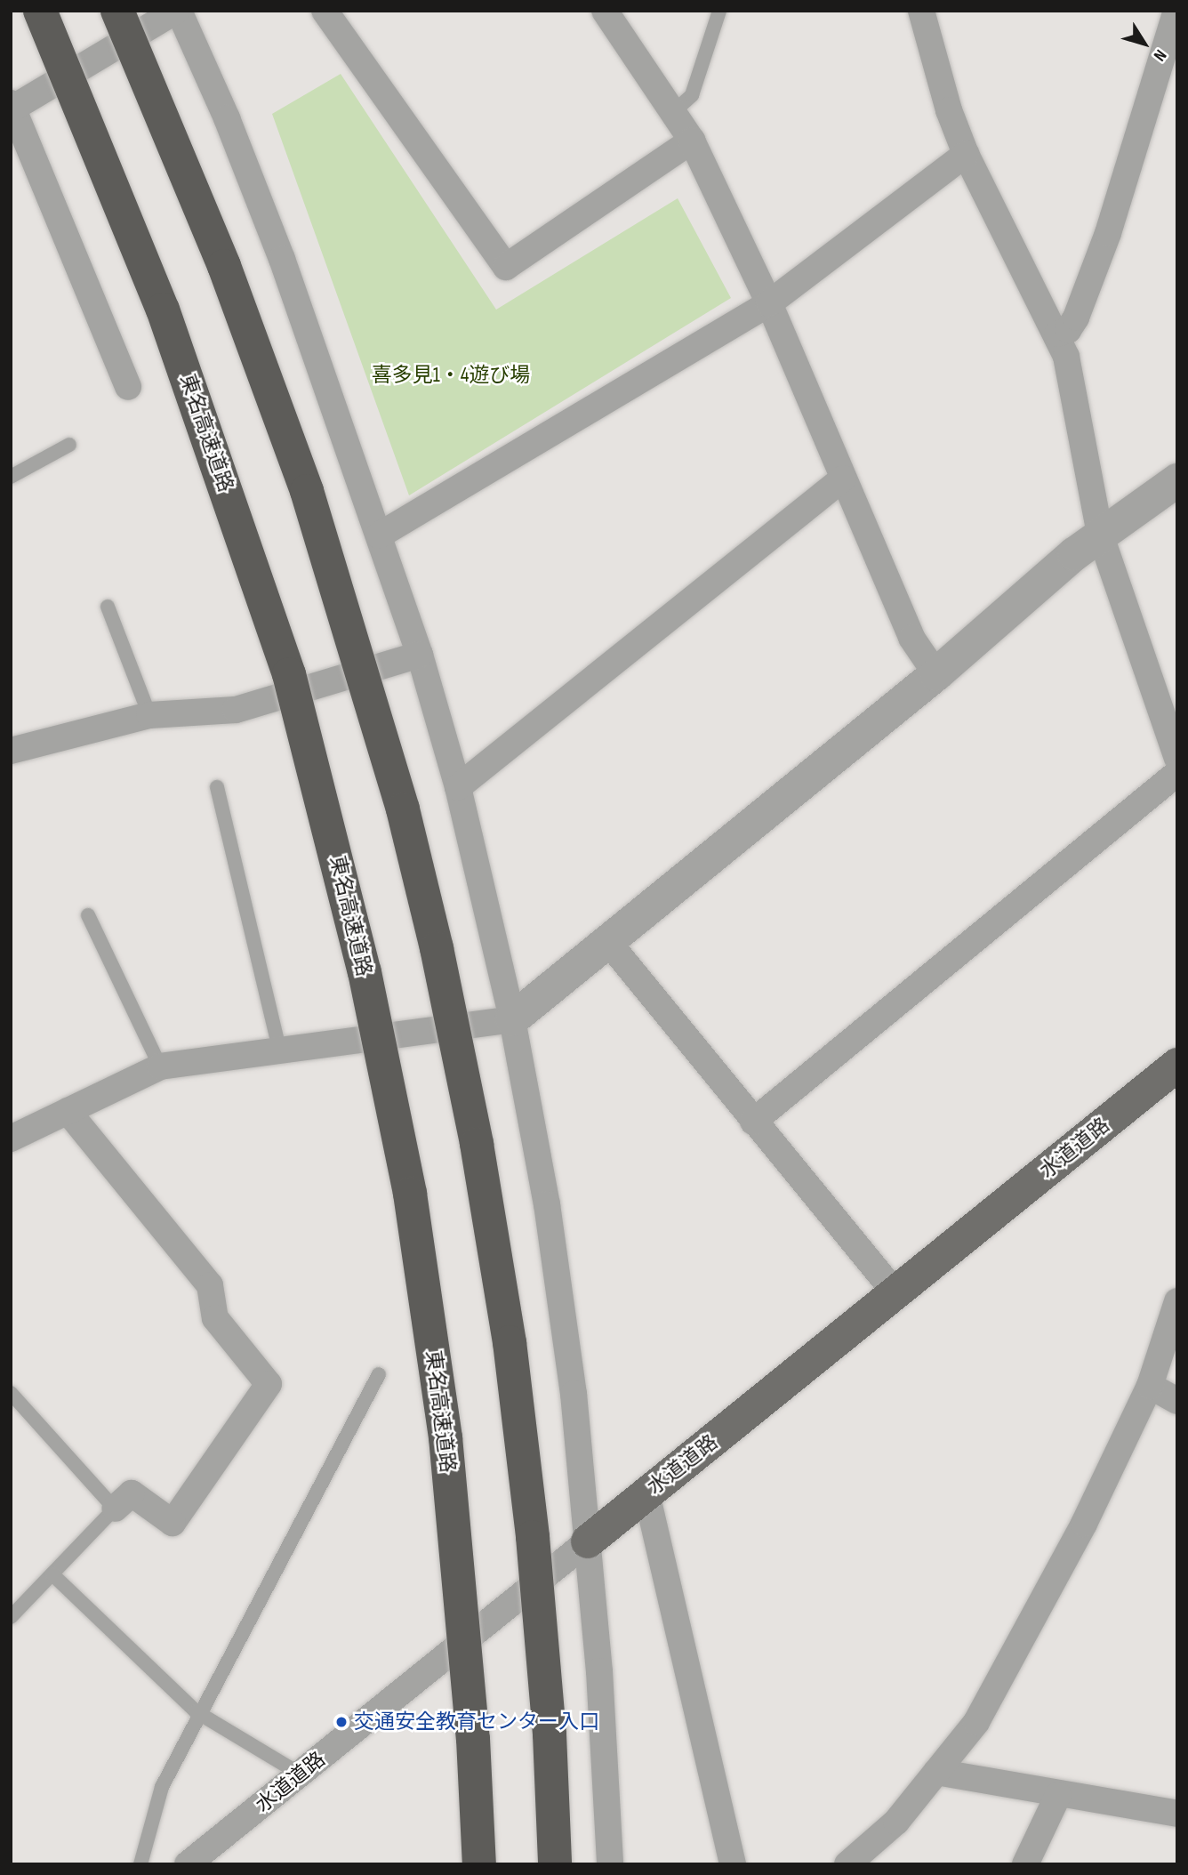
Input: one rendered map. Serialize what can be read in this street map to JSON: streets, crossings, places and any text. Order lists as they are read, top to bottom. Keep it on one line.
{"streets":{"highway":["東名高速道路"],"main road":["水道道路"]},"parks":["喜多見1・4遊び場"],"places":["交通安全教育センター入口"],"north":"bottom right"}
